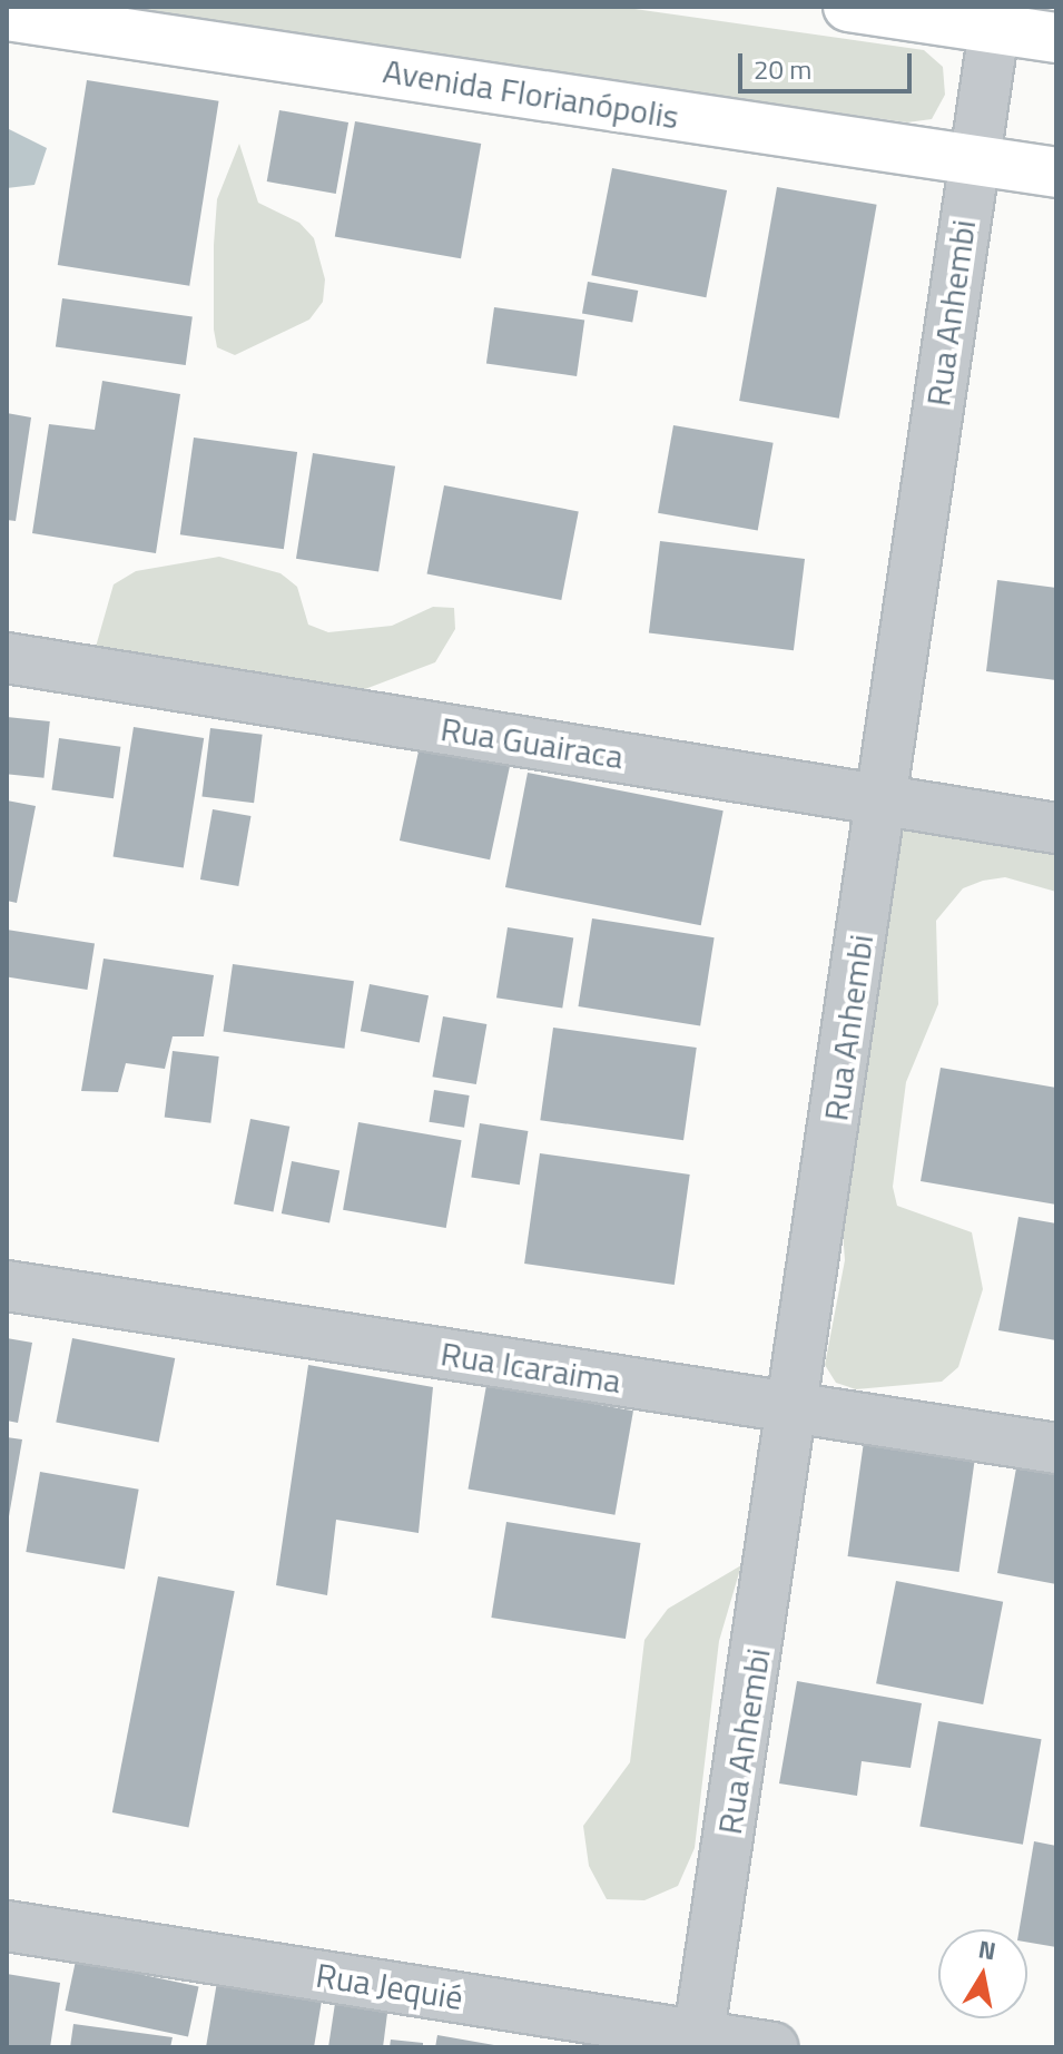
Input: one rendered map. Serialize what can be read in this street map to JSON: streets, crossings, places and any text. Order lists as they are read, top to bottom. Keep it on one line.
{"streets":{"street":["Avenida Florianópolis","Rua Anhembi","Rua Guairaca","Rua Icaraima","Rua Jequié"]},"crossings":[["Avenida Florianópolis","Rua Anhembi"],["Rua Anhembi","Rua Guairaca"],["Rua Anhembi","Rua Icaraima"],["Rua Anhembi","Rua Jequié"]],"scale_bar":"20 m","north":"top"}
